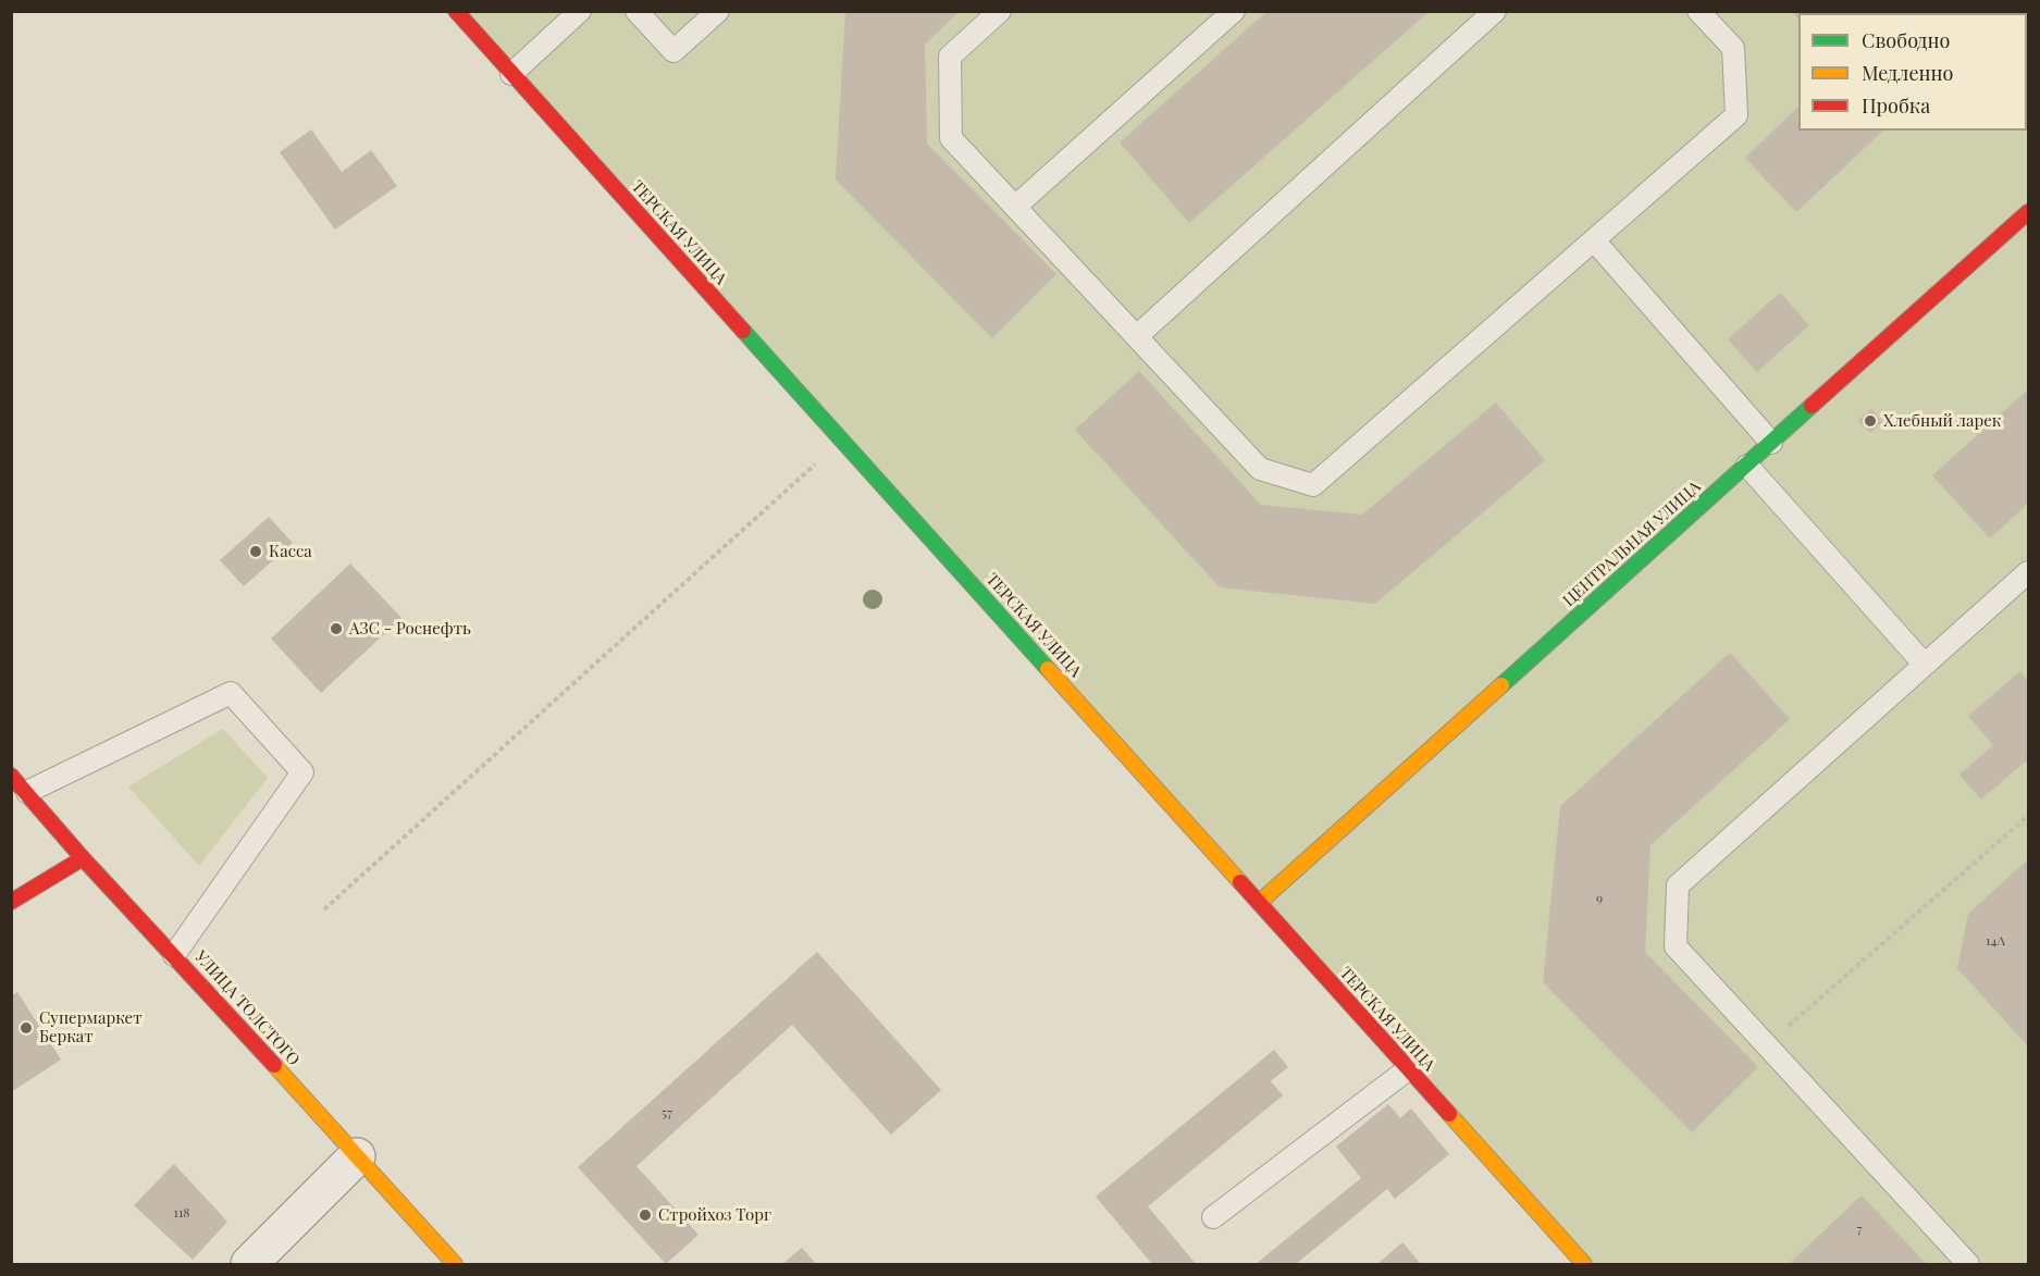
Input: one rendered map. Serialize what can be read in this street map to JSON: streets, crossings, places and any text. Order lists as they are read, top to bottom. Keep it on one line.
{"streets":{"street":["ТЕРСКАЯ УЛИЦА","ЦЕНТРАЛЬНАЯ УЛИЦА","УЛИЦА ТОЛСТОГО"]},"crossings":[["ТЕРСКАЯ УЛИЦА","ЦЕНТРАЛЬНАЯ УЛИЦА"]],"places":["Хлебный ларек","Касса","АЗС - Роснефть","Супермаркет Беркат","Стройхоз Торг"],"house_numbers":["9","14А","57","118","7"],"legend":["Свободно","Медленно","Пробка"]}
